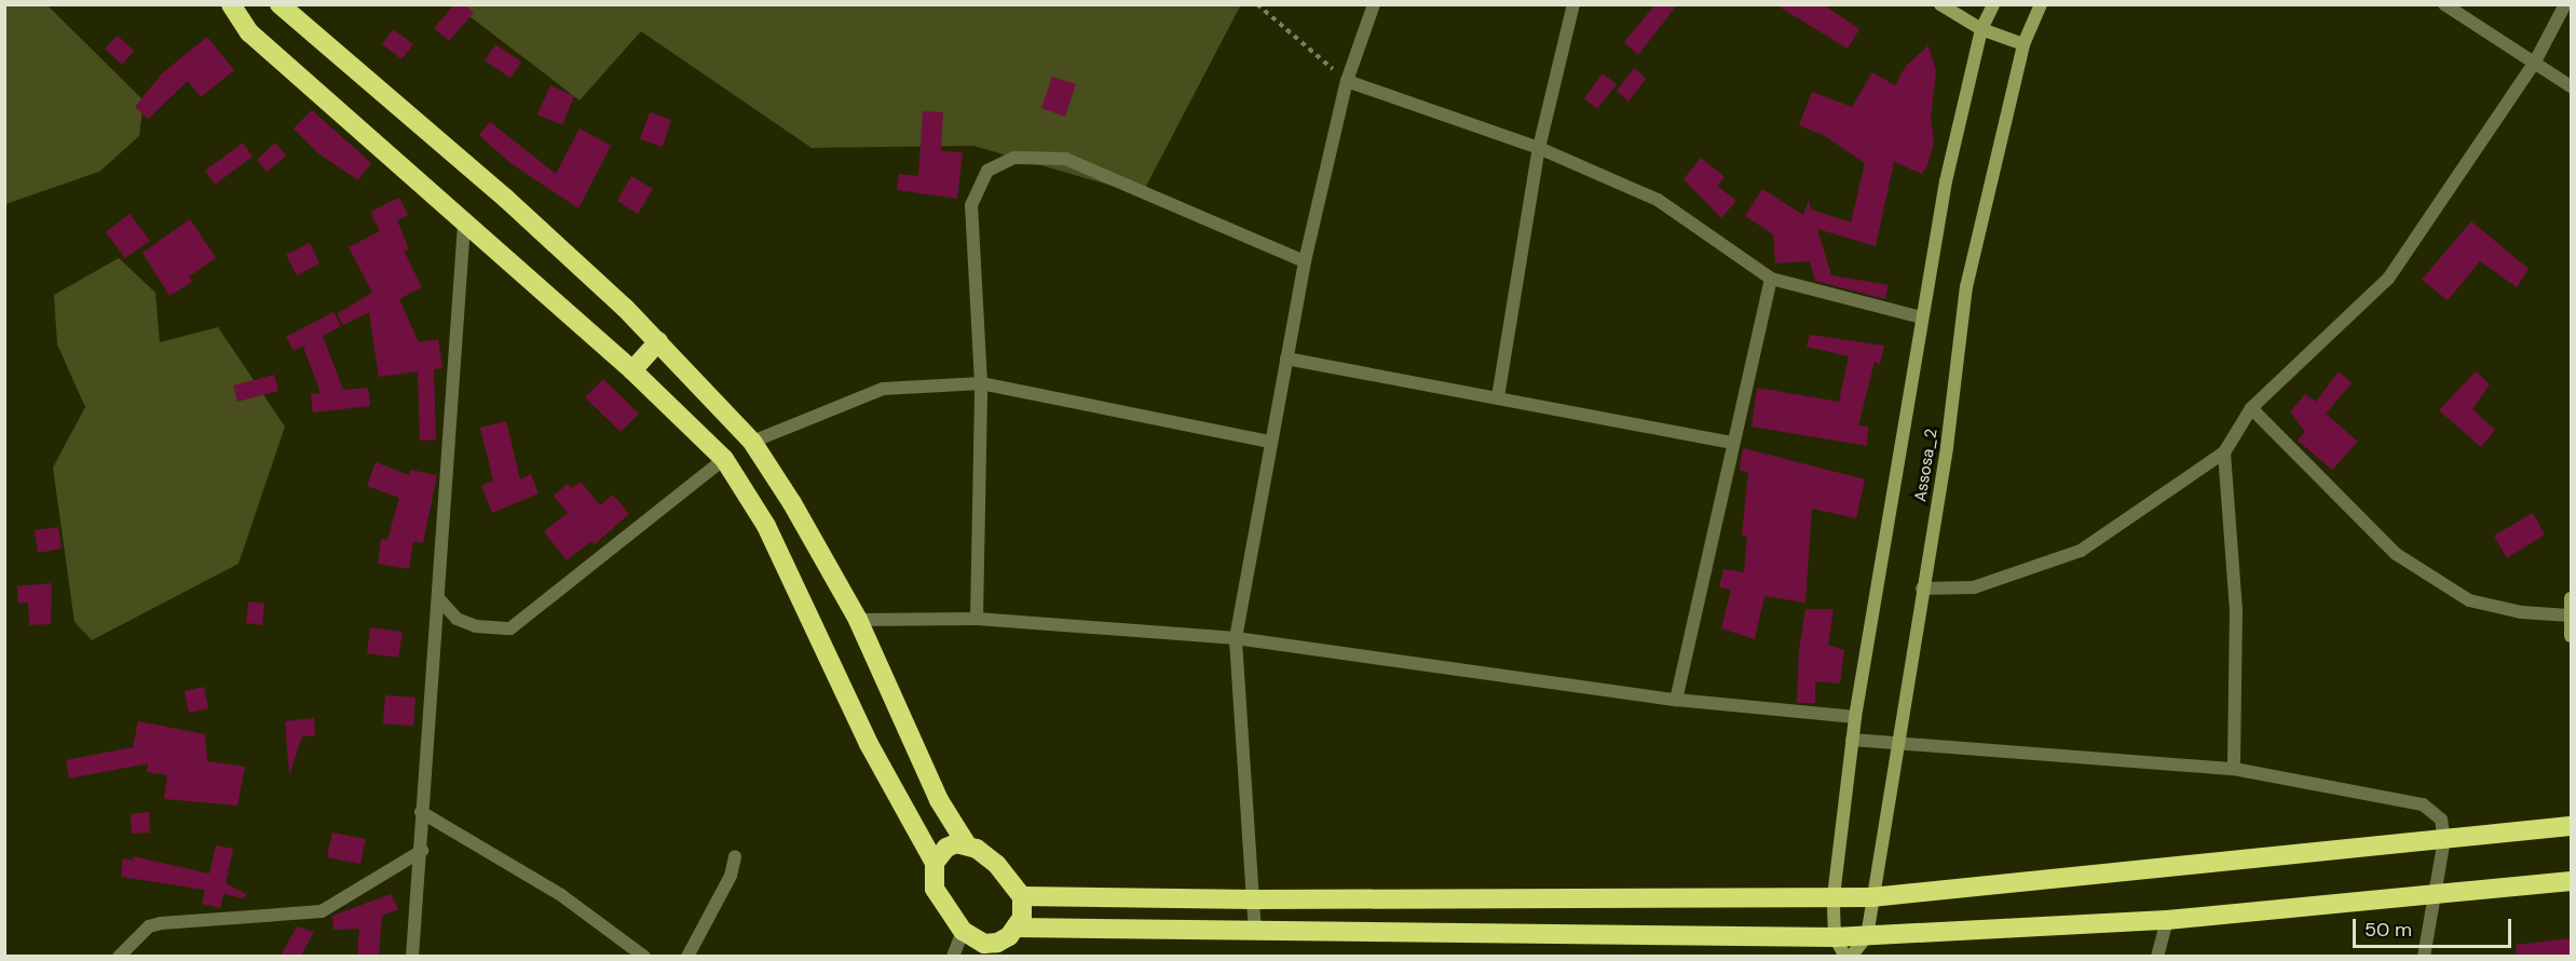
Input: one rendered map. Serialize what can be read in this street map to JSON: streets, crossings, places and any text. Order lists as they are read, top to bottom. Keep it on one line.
{"streets":{"street":["Assosa_2"]},"scale_bar":"50 m"}
